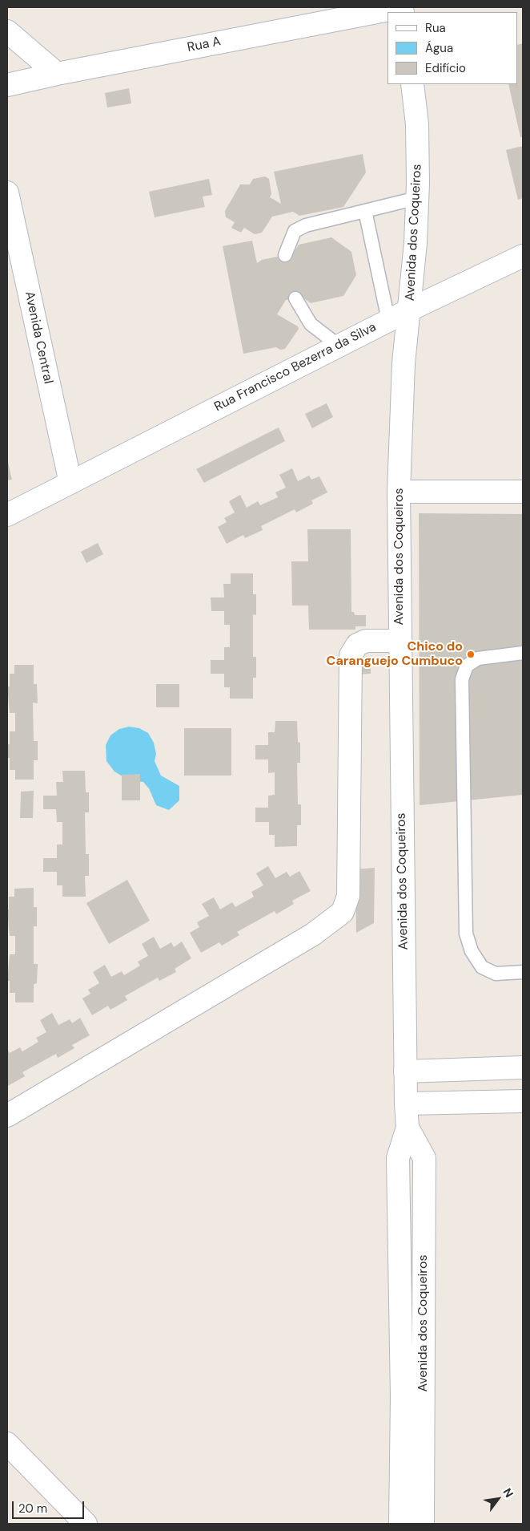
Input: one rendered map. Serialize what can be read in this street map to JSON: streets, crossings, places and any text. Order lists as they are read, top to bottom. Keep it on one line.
{"streets":{"street":["Rua A","Avenida dos Coqueiros","Avenida Central","Rua Francisco Bezerra da Silva"]},"crossings":[["Avenida dos Coqueiros","Rua Francisco Bezerra da Silva"],["Avenida Central","Rua Francisco Bezerra da Silva"]],"places":["Chico do Caranguejo Cumbuco"],"legend":["Rua","Água","Edifício"],"scale_bar":"20 m","north":"top right"}
